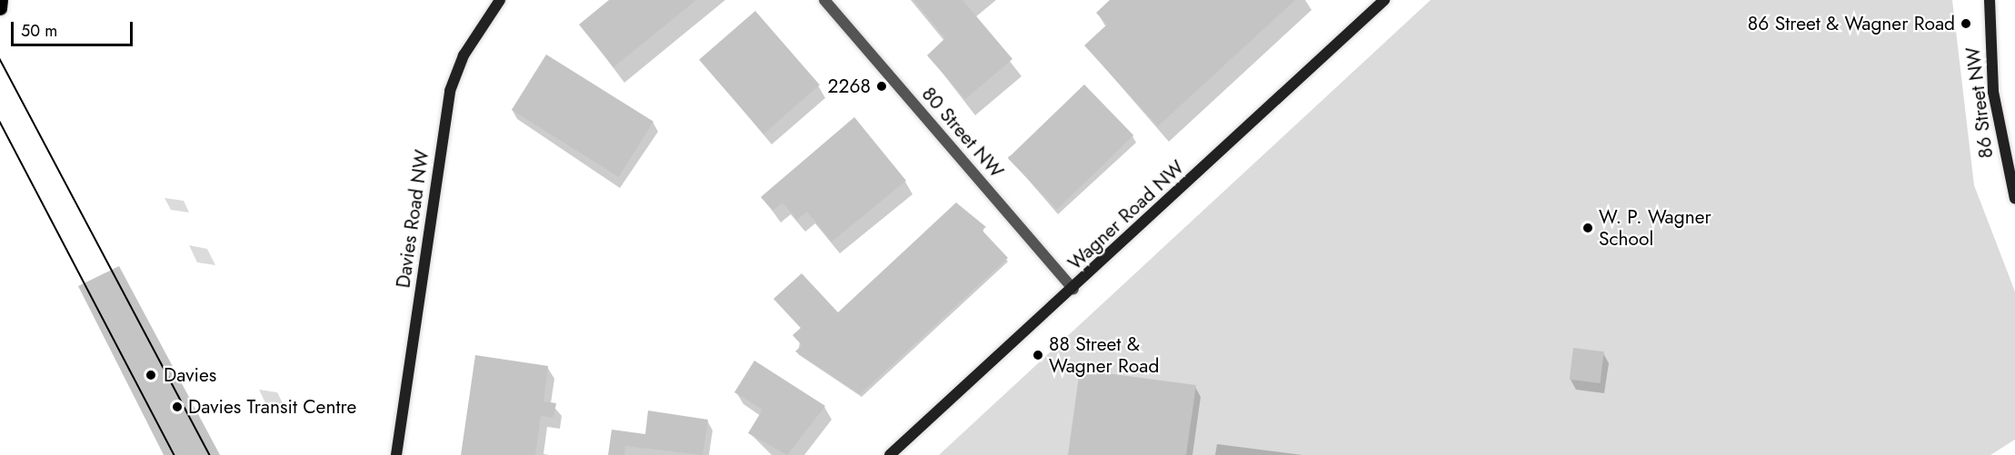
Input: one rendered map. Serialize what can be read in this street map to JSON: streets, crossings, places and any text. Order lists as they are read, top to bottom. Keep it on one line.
{"streets":{"street":["86 Street NW","80 Street NW","Wagner Road NW","Davies Road NW"]},"crossings":[["80 Street NW","Wagner Road NW"]],"places":["86 Street & Wagner Road","2268","W. P. Wagner School","88 Street & Wagner Road","Davies","Davies Transit Centre"],"scale_bar":"50 m"}
